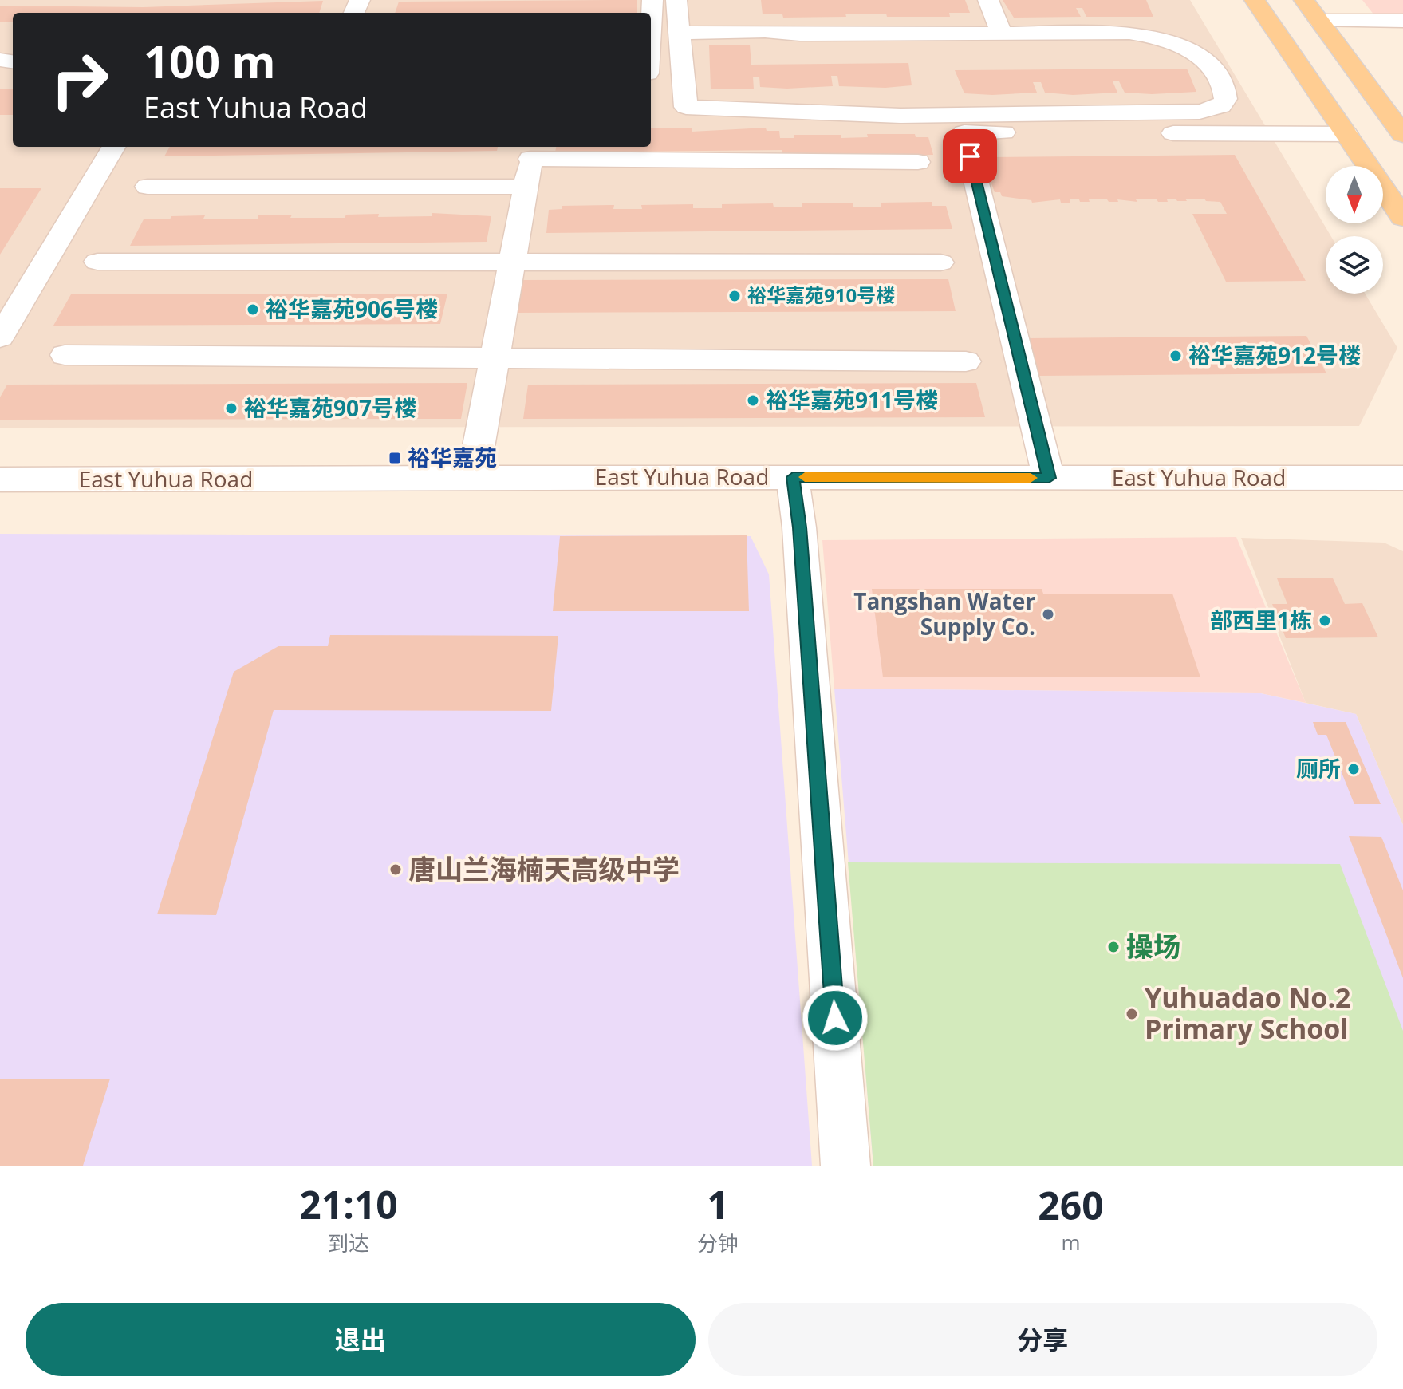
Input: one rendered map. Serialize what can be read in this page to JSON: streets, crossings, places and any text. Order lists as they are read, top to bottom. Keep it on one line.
{"streets":{"street":["East Yuhua Road"]},"places":{"other":["裕华嘉苑910号楼","裕华嘉苑906号楼","裕华嘉苑912号楼","裕华嘉苑911号楼","裕华嘉苑907号楼","Tangshan Water Supply Co.","部西里1栋","厕所","唐山兰海楠天高级中学","操场","Yuhuadao No.2 Primary School"],"transit":["裕华嘉苑"]},"north":"bottom","page":{"turn":["100 m","East Yuhua Road"],"eta":["21:10","到达","1","分钟","260","m"],"buttons":["退出","分享"]}}
